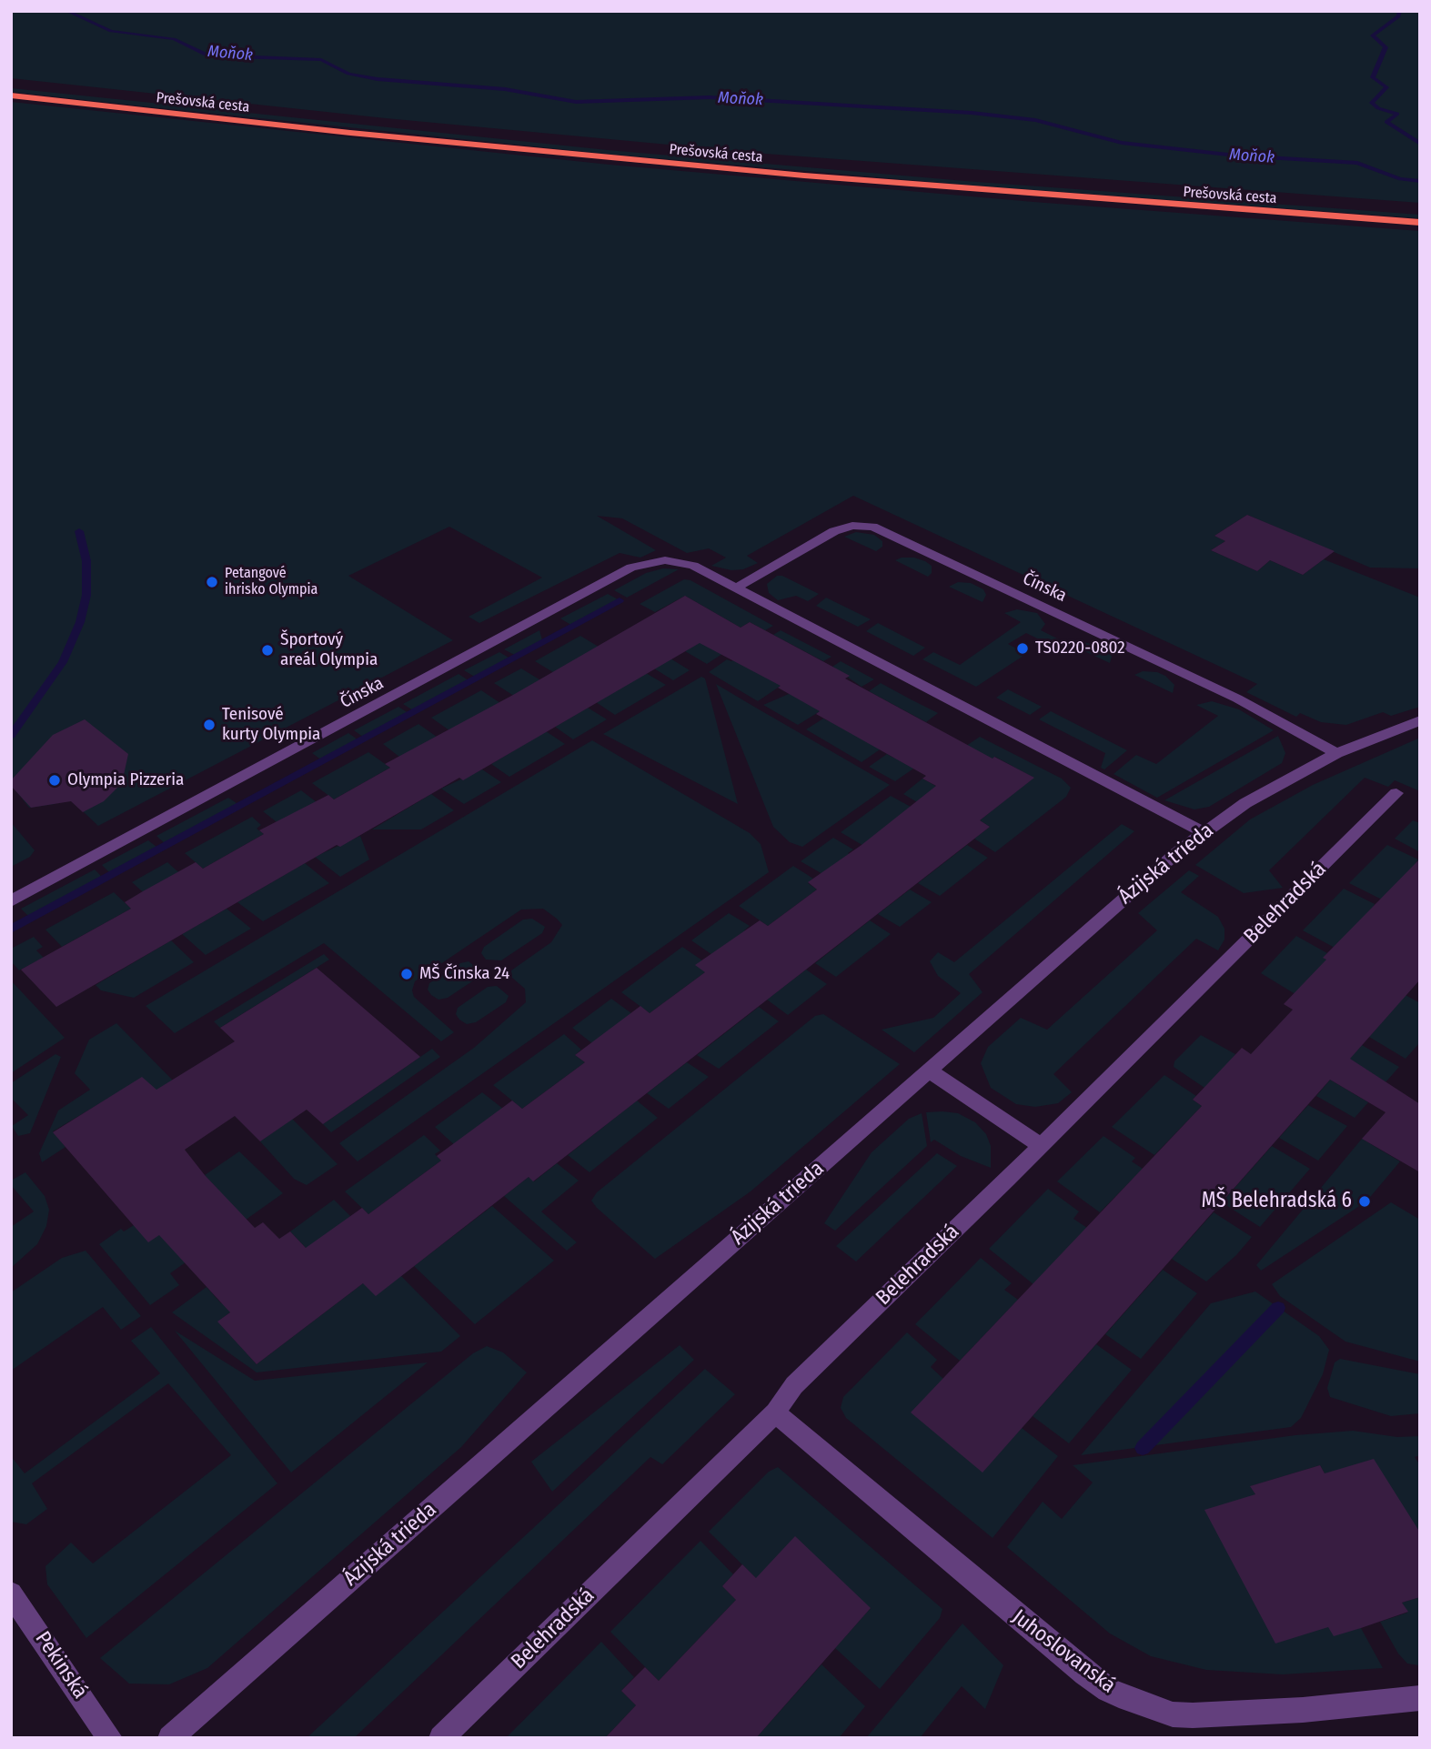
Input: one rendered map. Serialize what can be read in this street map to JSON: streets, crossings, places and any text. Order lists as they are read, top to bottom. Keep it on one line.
{"streets":{"highway":["Prešovská cesta"],"street":["Čínska","Ázijská trieda","Belehradská","Juhoslovanská","Pekinská"]},"crossings":[["Čínska","Ázijská trieda"],["Belehradská","Juhoslovanská"]],"water":["Moňok"],"places":["Petangové ihrisko Olympia","TS0220-0802","Športový areál Olympia","Tenisové kurty Olympia","Olympia Pizzeria","MŠ Čínska 24","MŠ Belehradská 6"]}
